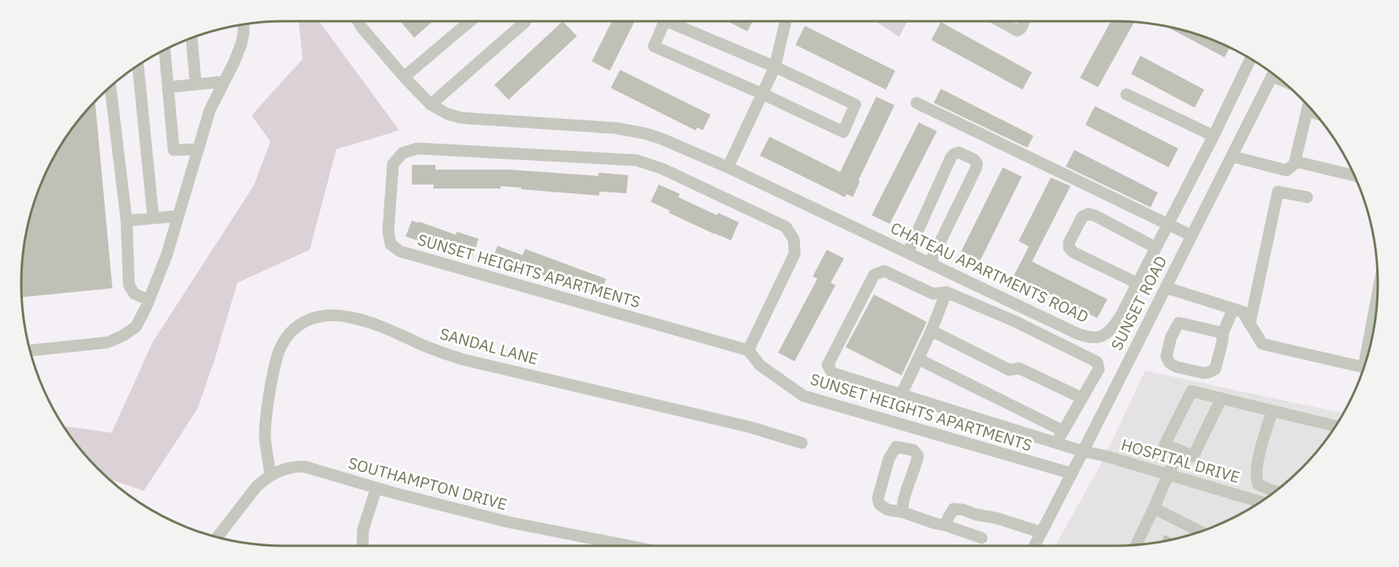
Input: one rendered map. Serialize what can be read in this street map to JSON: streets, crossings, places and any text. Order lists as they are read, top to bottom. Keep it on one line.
{"streets":{"street":["SUNSET HEIGHTS APARTMENTS","CHATEAU APARTMENTS ROAD","SUNSET ROAD","SANDAL LANE","HOSPITAL DRIVE","SOUTHAMPTON DRIVE"]},"crossings":[["SUNSET HEIGHTS APARTMENTS","SUNSET ROAD"],["SUNSET ROAD","HOSPITAL DRIVE"],["SANDAL LANE","SOUTHAMPTON DRIVE"]]}
